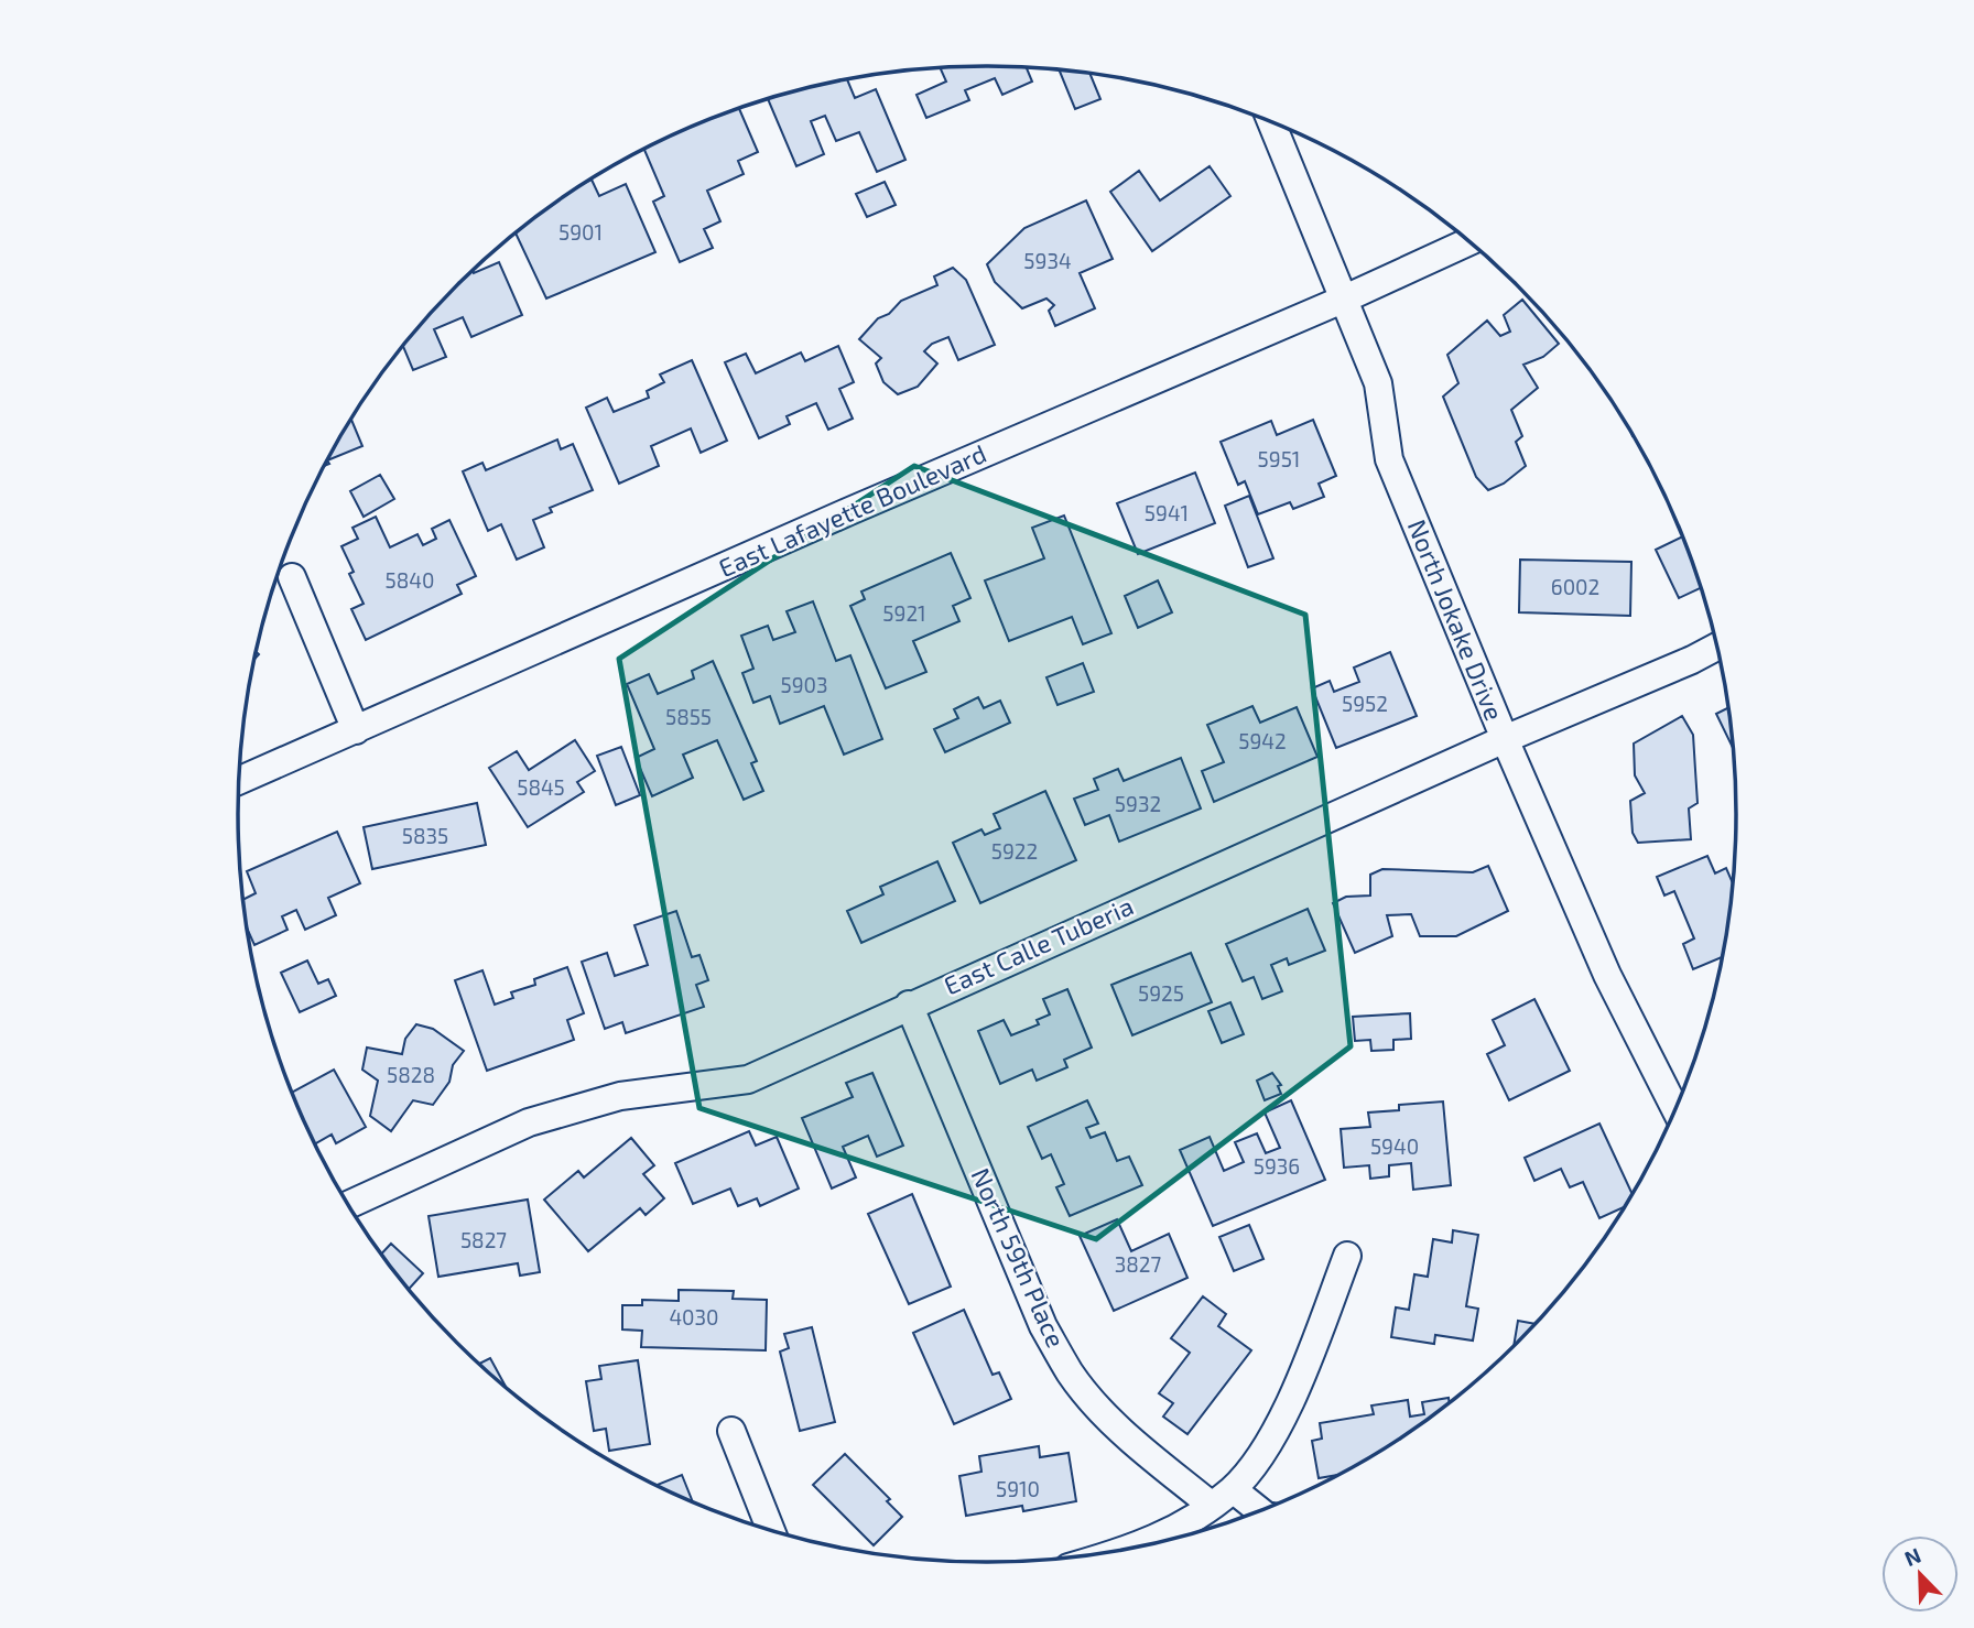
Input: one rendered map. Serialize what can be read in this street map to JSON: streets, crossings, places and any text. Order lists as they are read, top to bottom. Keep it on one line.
{"streets":{"street":["East Lafayette Boulevard","North Jokake Drive","East Calle Tuberia","North 59th Place"]},"crossings":[["East Lafayette Boulevard","North Jokake Drive"],["North Jokake Drive","East Calle Tuberia"],["East Calle Tuberia","North 59th Place"]],"house_numbers":["5901","5934","5951","5941","5840","6002","5921","5903","5952","5855","5942","5845","5932","5835","5922","5925","5828","5940","5936","5827","3827","4030","5910"],"north":"top left"}
